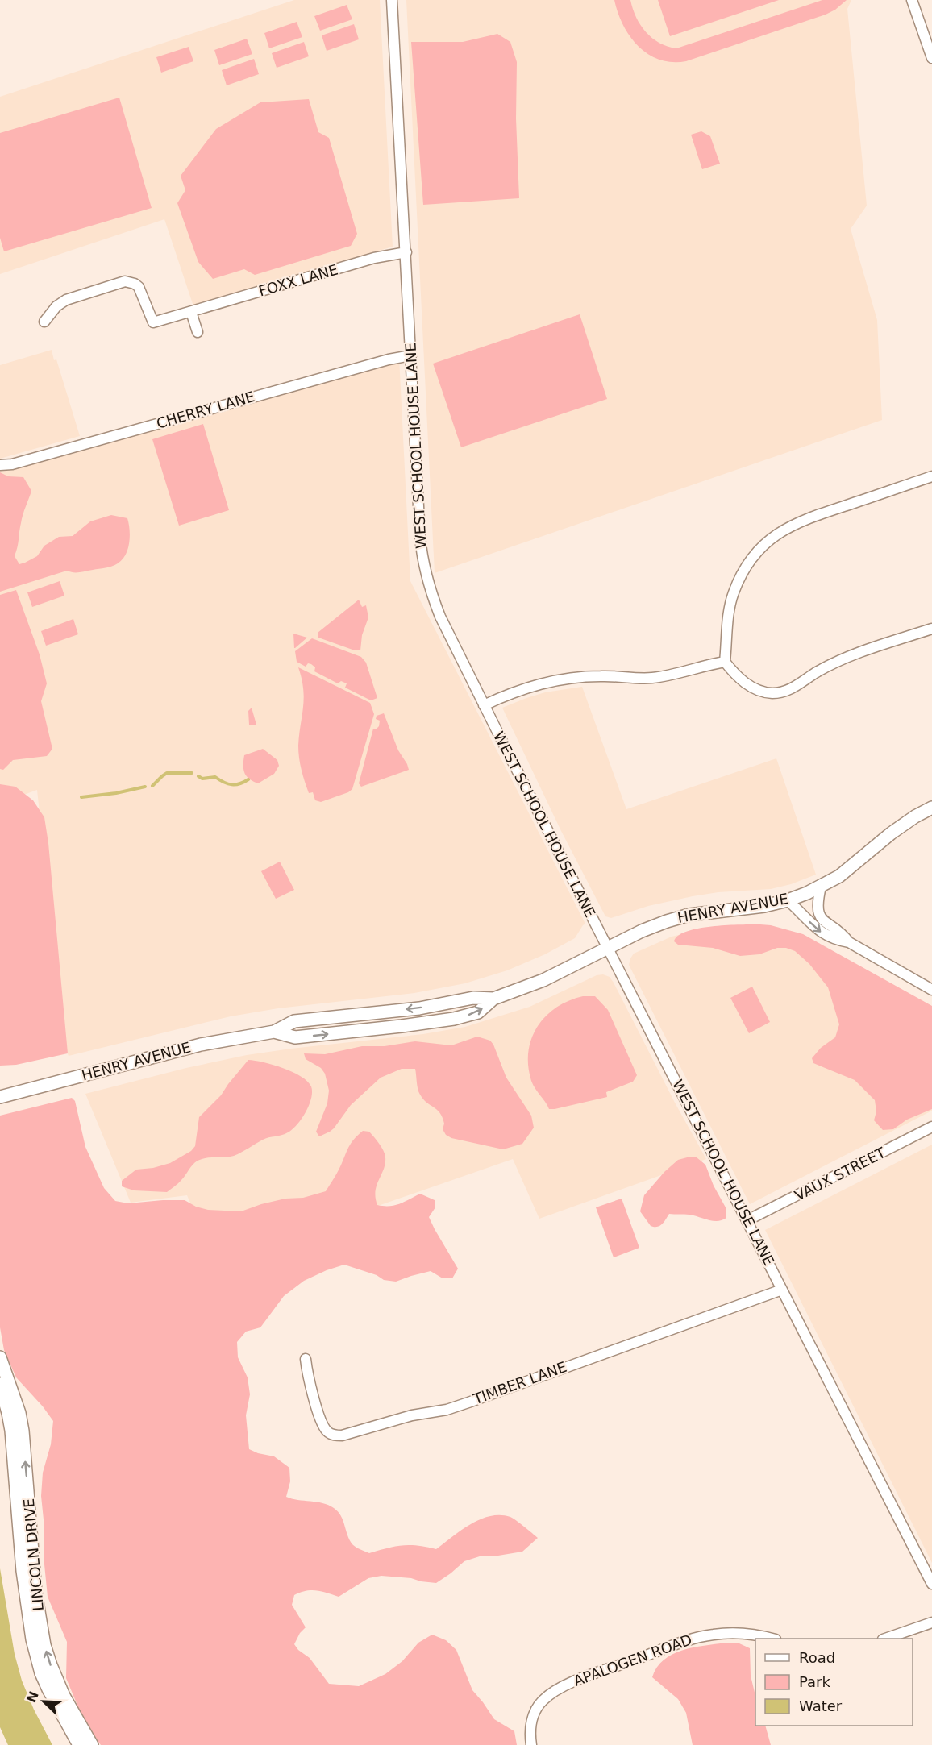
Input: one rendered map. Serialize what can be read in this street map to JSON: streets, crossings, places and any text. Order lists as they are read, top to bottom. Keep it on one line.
{"streets":{"main road":["HENRY AVENUE","LINCOLN DRIVE"],"street":["FOXX LANE","CHERRY LANE","WEST SCHOOL HOUSE LANE","VAUX STREET","TIMBER LANE","APALOGEN ROAD"]},"crossings":[["FOXX LANE","WEST SCHOOL HOUSE LANE"],["CHERRY LANE","WEST SCHOOL HOUSE LANE"],["WEST SCHOOL HOUSE LANE","HENRY AVENUE"],["WEST SCHOOL HOUSE LANE","VAUX STREET"],["WEST SCHOOL HOUSE LANE","TIMBER LANE"]],"legend":["Road","Park","Water"],"north":"top left"}
